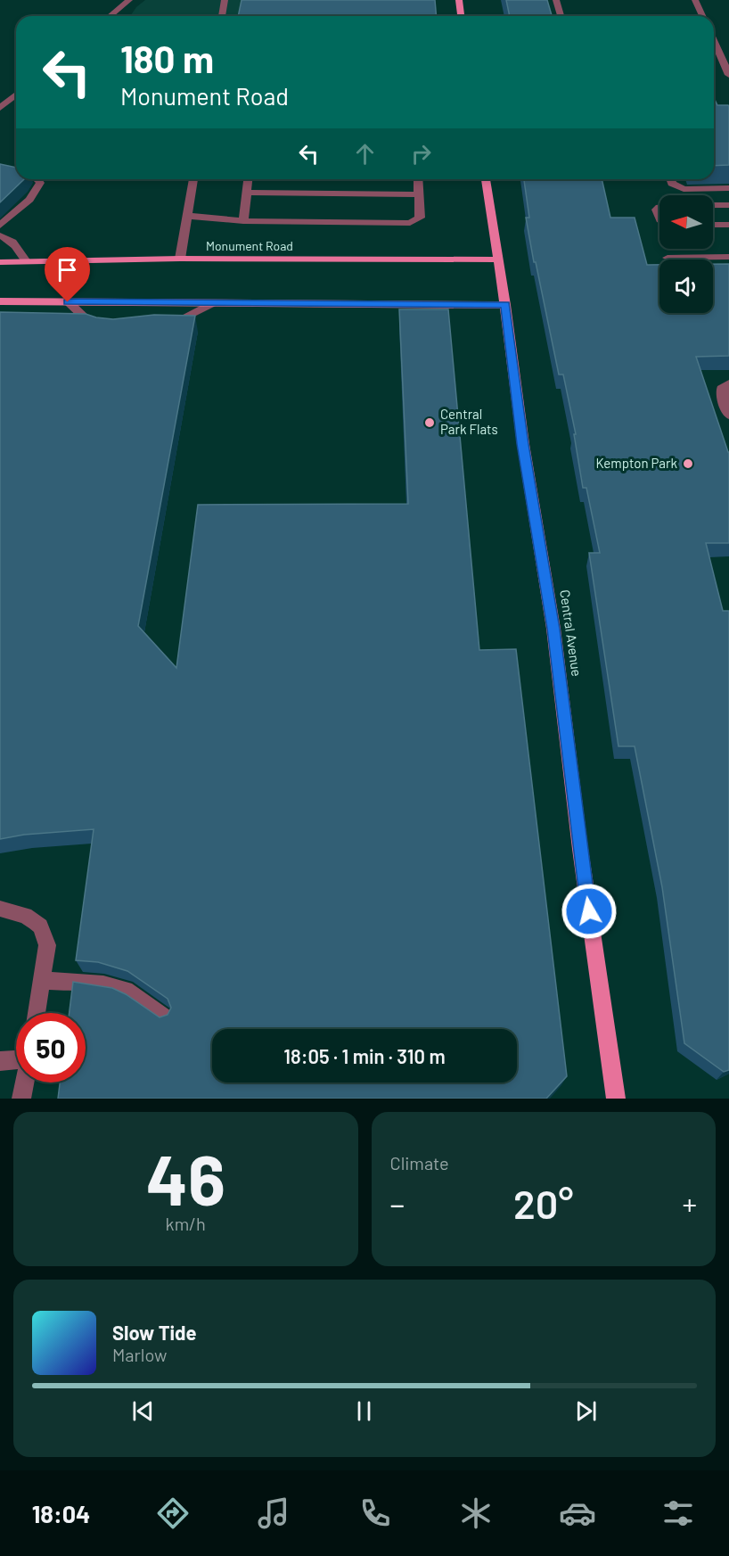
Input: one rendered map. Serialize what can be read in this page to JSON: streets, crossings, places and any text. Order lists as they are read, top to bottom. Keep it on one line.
{"streets":{"main road":["Monument Road","Central Avenue"]},"crossings":[["Monument Road","Central Avenue"]],"places":["Central Park Flats","Kempton Park"],"north":"left","page":{"turn":["180 m","Monument Road"],"limit":"50","trip":"18:05 · 1 min · 310 m","tile":[["46","km/h"],"Climate"],"heat":["−","20°","+"],"song":["Slow Tide","Marlow"],"tabs":"18:04"}}
